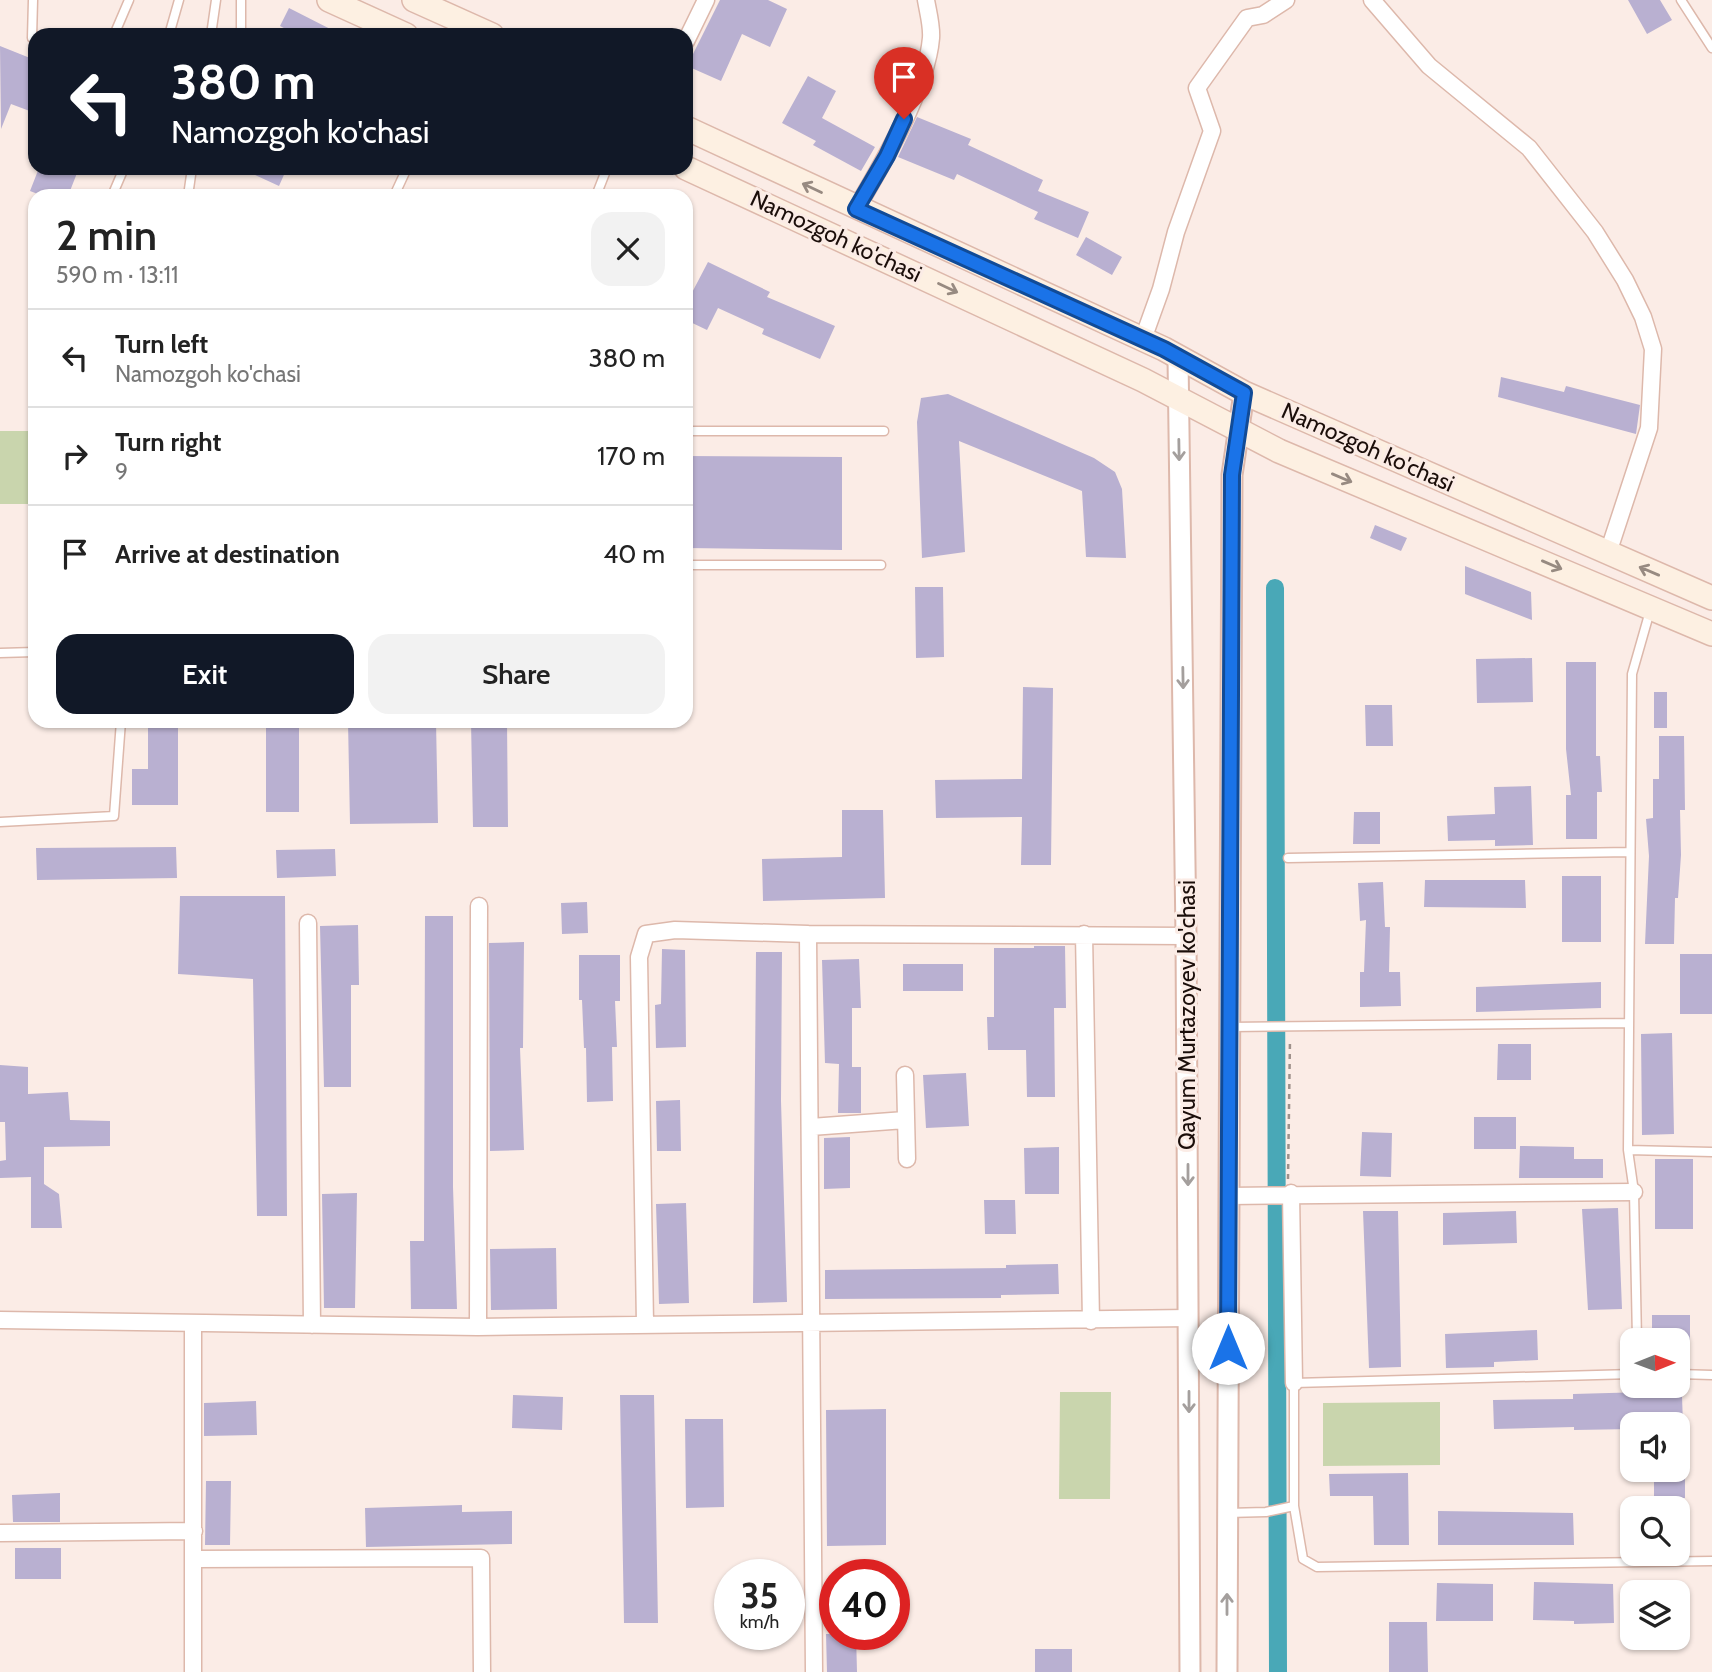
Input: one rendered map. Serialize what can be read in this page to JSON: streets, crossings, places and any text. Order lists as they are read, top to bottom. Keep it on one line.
{"streets":{"main road":["Namozgoh ko'chasi"],"street":["Qayum Murtazoyev ko'chasi"]},"crossings":[["Namozgoh ko'chasi","Qayum Murtazoyev ko'chasi"]],"north":"right","page":{"turn":["380 m","Namozgoh ko'chasi"],"heading":["2 min","590 m · 13:11"],"list":[{"name":"Turn left","note":"Namozgoh ko'chasi","value":"380 m"},{"name":"Turn right","note":"9","value":"170 m"},{"name":"Arrive at destination","value":"40 m"}],"buttons":["Exit","Share"],"speed":"35 km/h","limit":"40"}}
